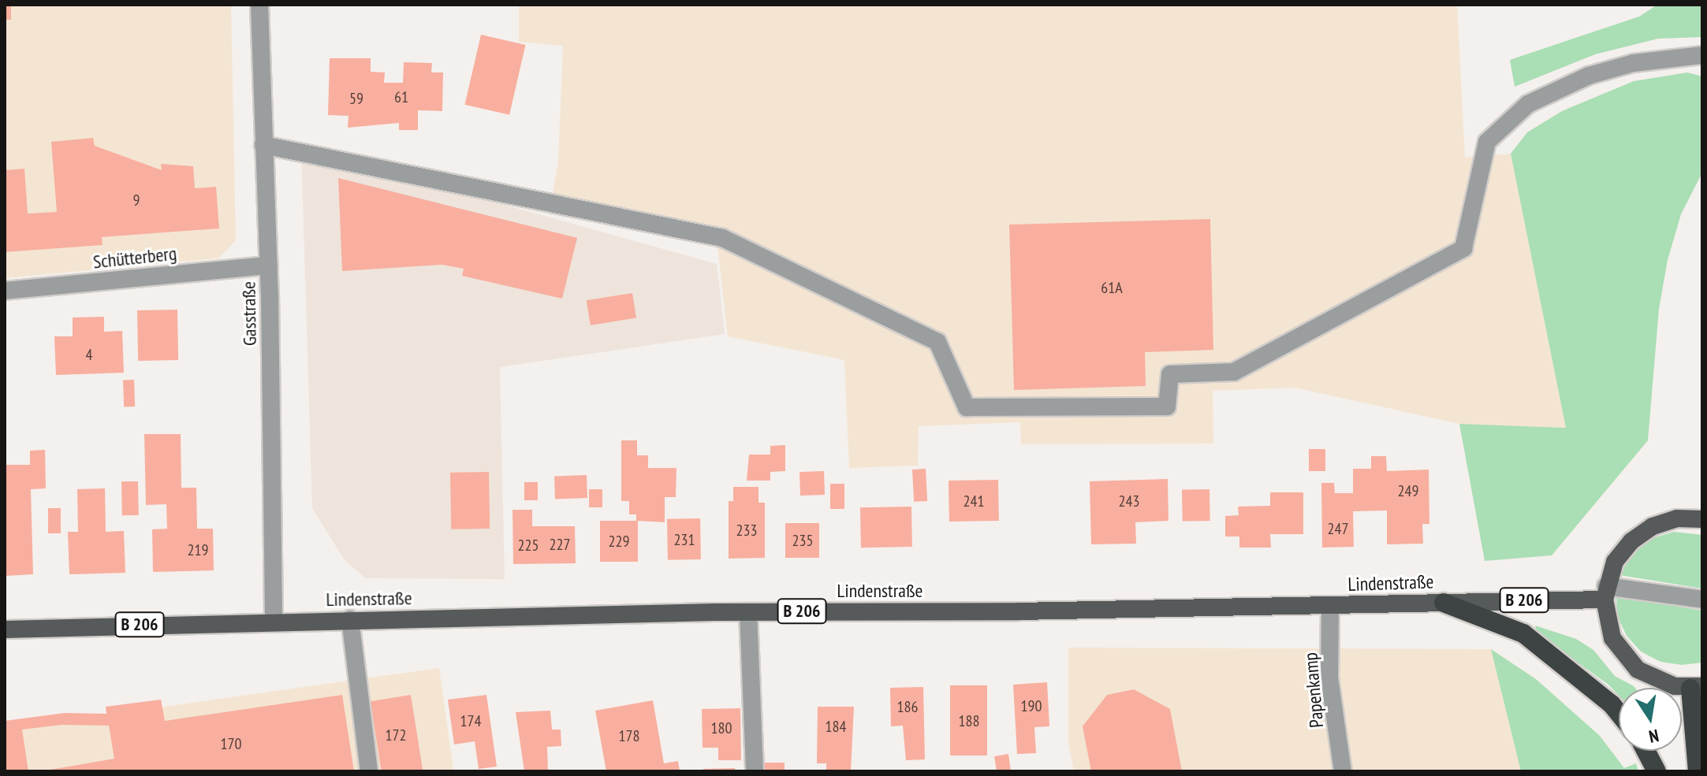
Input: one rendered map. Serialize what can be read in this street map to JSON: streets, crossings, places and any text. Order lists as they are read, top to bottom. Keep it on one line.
{"streets":{"main road":["Lindenstraße","B 206"],"street":["Schütterberg","Gasstraße","Papenkamp"]},"crossings":[["Schütterberg","Gasstraße"],["Gasstraße","Lindenstraße"],["Lindenstraße","Papenkamp"]],"house_numbers":["61","59","9","61A","4","249","241","243","247","233","231","235","229","227","225","219","190","186","174","188","184","180","172","178","170"],"north":"bottom"}
